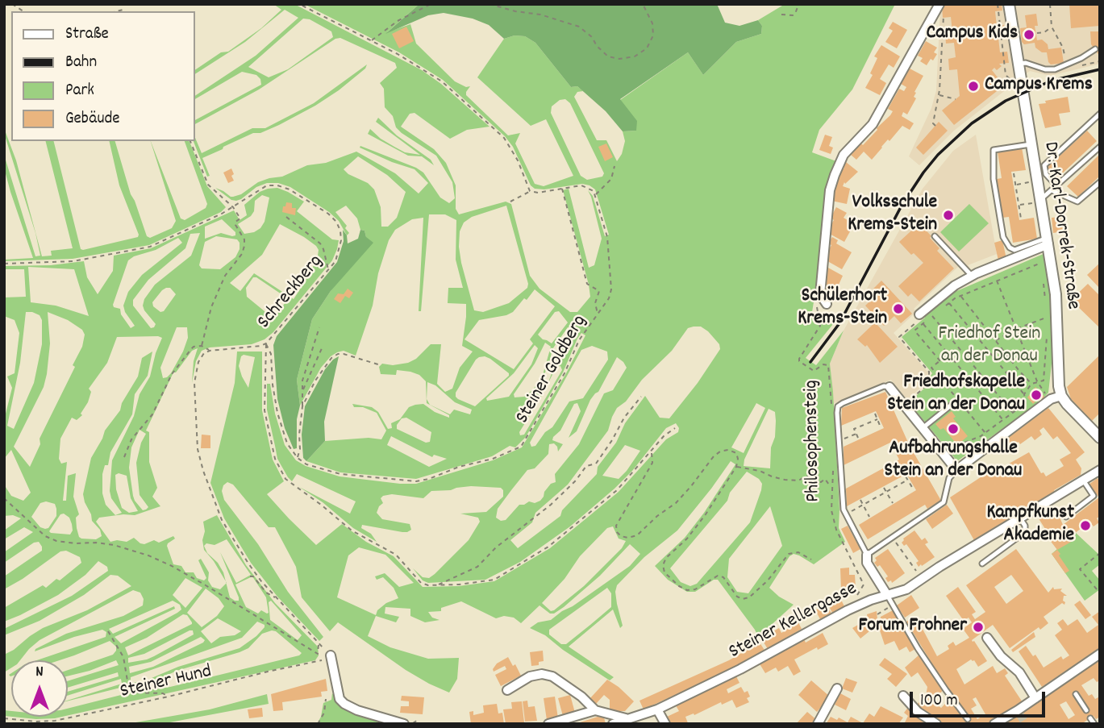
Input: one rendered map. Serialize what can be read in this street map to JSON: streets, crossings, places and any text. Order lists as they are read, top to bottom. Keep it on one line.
{"streets":{"street":["Dr.-Karl-Dorrek-Straße","Steiner Kellergasse"],"path":["Schreckberg","Steiner Goldberg","Philosophensteig","Steiner Hund"]},"parks":["Friedhof Stein an der Donau"],"places":["Campus Kids","Campus Krems","Volksschule Krems-Stein","Schülerhort Krems-Stein","Friedhofskapelle Stein an der Donau","Aufbahrungshalle Stein an der Donau","Kampfkunst Akademie","Forum Frohner"],"legend":["Straße","Bahn","Park","Gebäude"],"scale_bar":"100 m","north":"top"}
